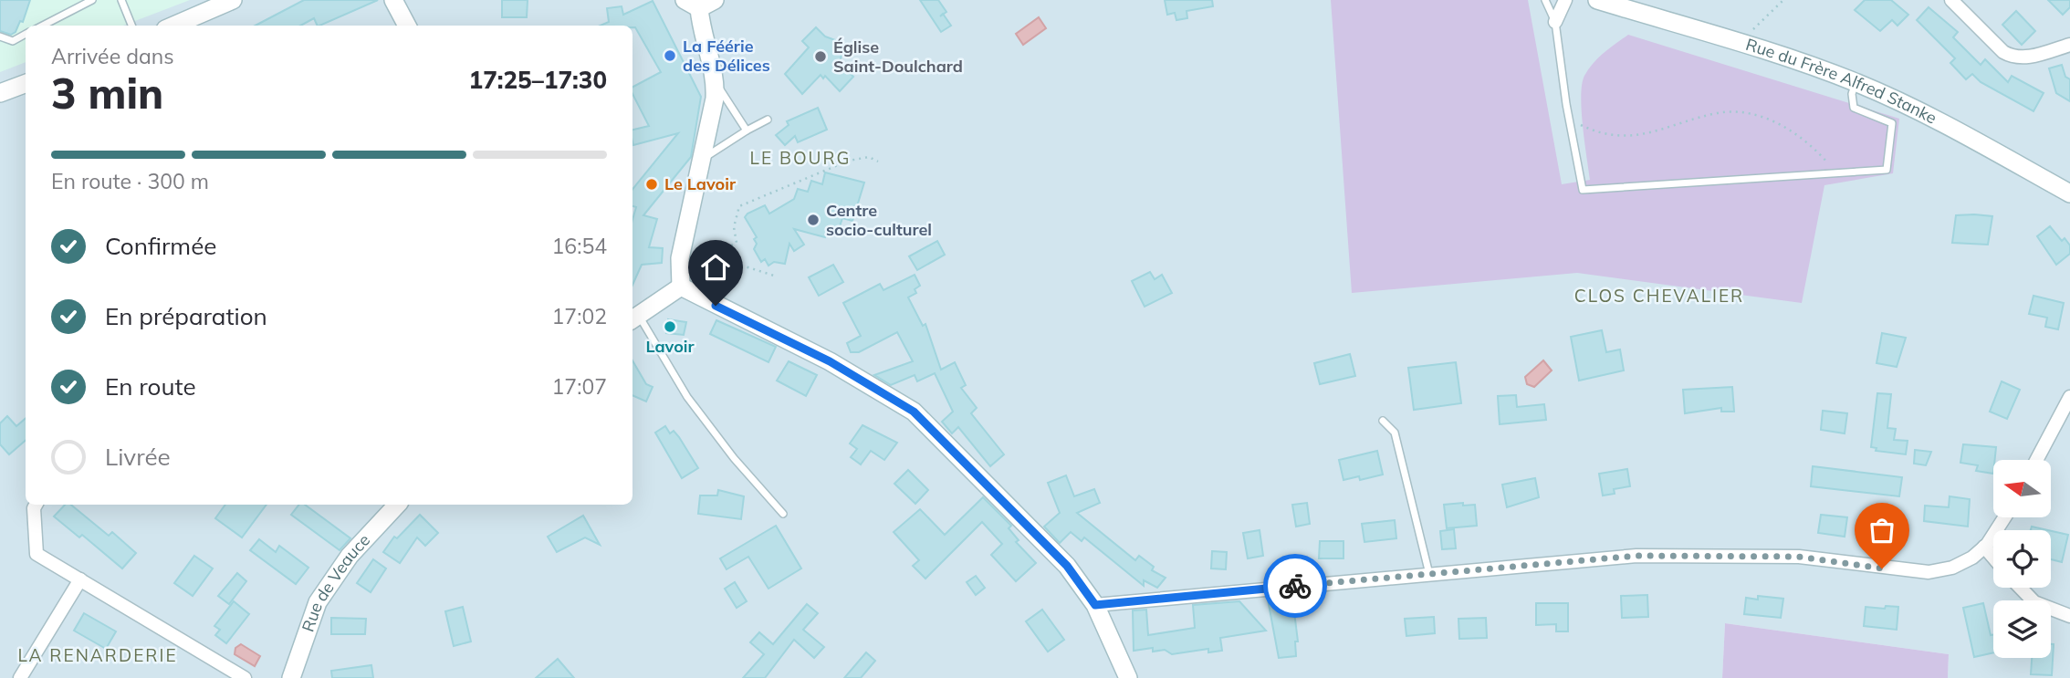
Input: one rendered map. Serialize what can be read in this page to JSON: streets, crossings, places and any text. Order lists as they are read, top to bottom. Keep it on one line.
{"streets":{"street":["Rue du Frère Alfred Stanke","Rue de Veauce"]},"districts":["LE BOURG","CLOS CHEVALIER","LA RENARDERIE"],"places":["La Féérie des Délices","Église Saint-Doulchard","Le Lavoir","Centre socio-culturel","Lavoir"],"north":"left","page":{"heading":["3 min","Arrivée dans","17:25–17:30"],"bar":"En route · 300 m","list":[["Confirmée","16:54"],["En préparation","17:02"],["En route","17:07"],"Livrée"]}}
